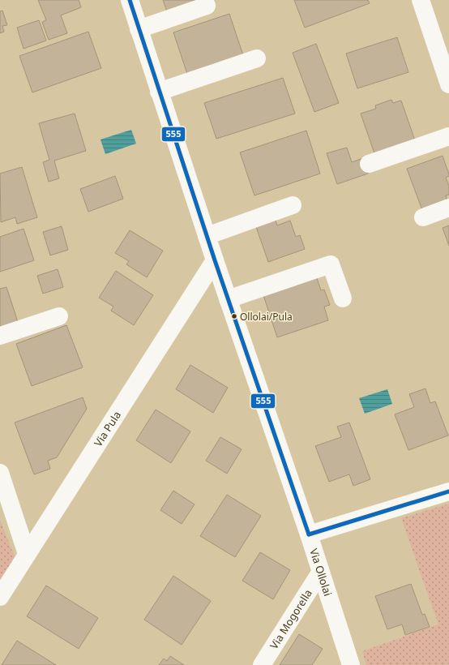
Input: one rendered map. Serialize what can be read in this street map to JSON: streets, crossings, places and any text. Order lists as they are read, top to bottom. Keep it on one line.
{"streets":{"street":["Via Pula","Via Ollolai","Via Mogorella"]},"crossings":[["Via Pula","Via Ollolai"],["Via Ollolai","Via Mogorella"]],"places":["Ollolai/Pula"],"lines":["transit line 555"]}
